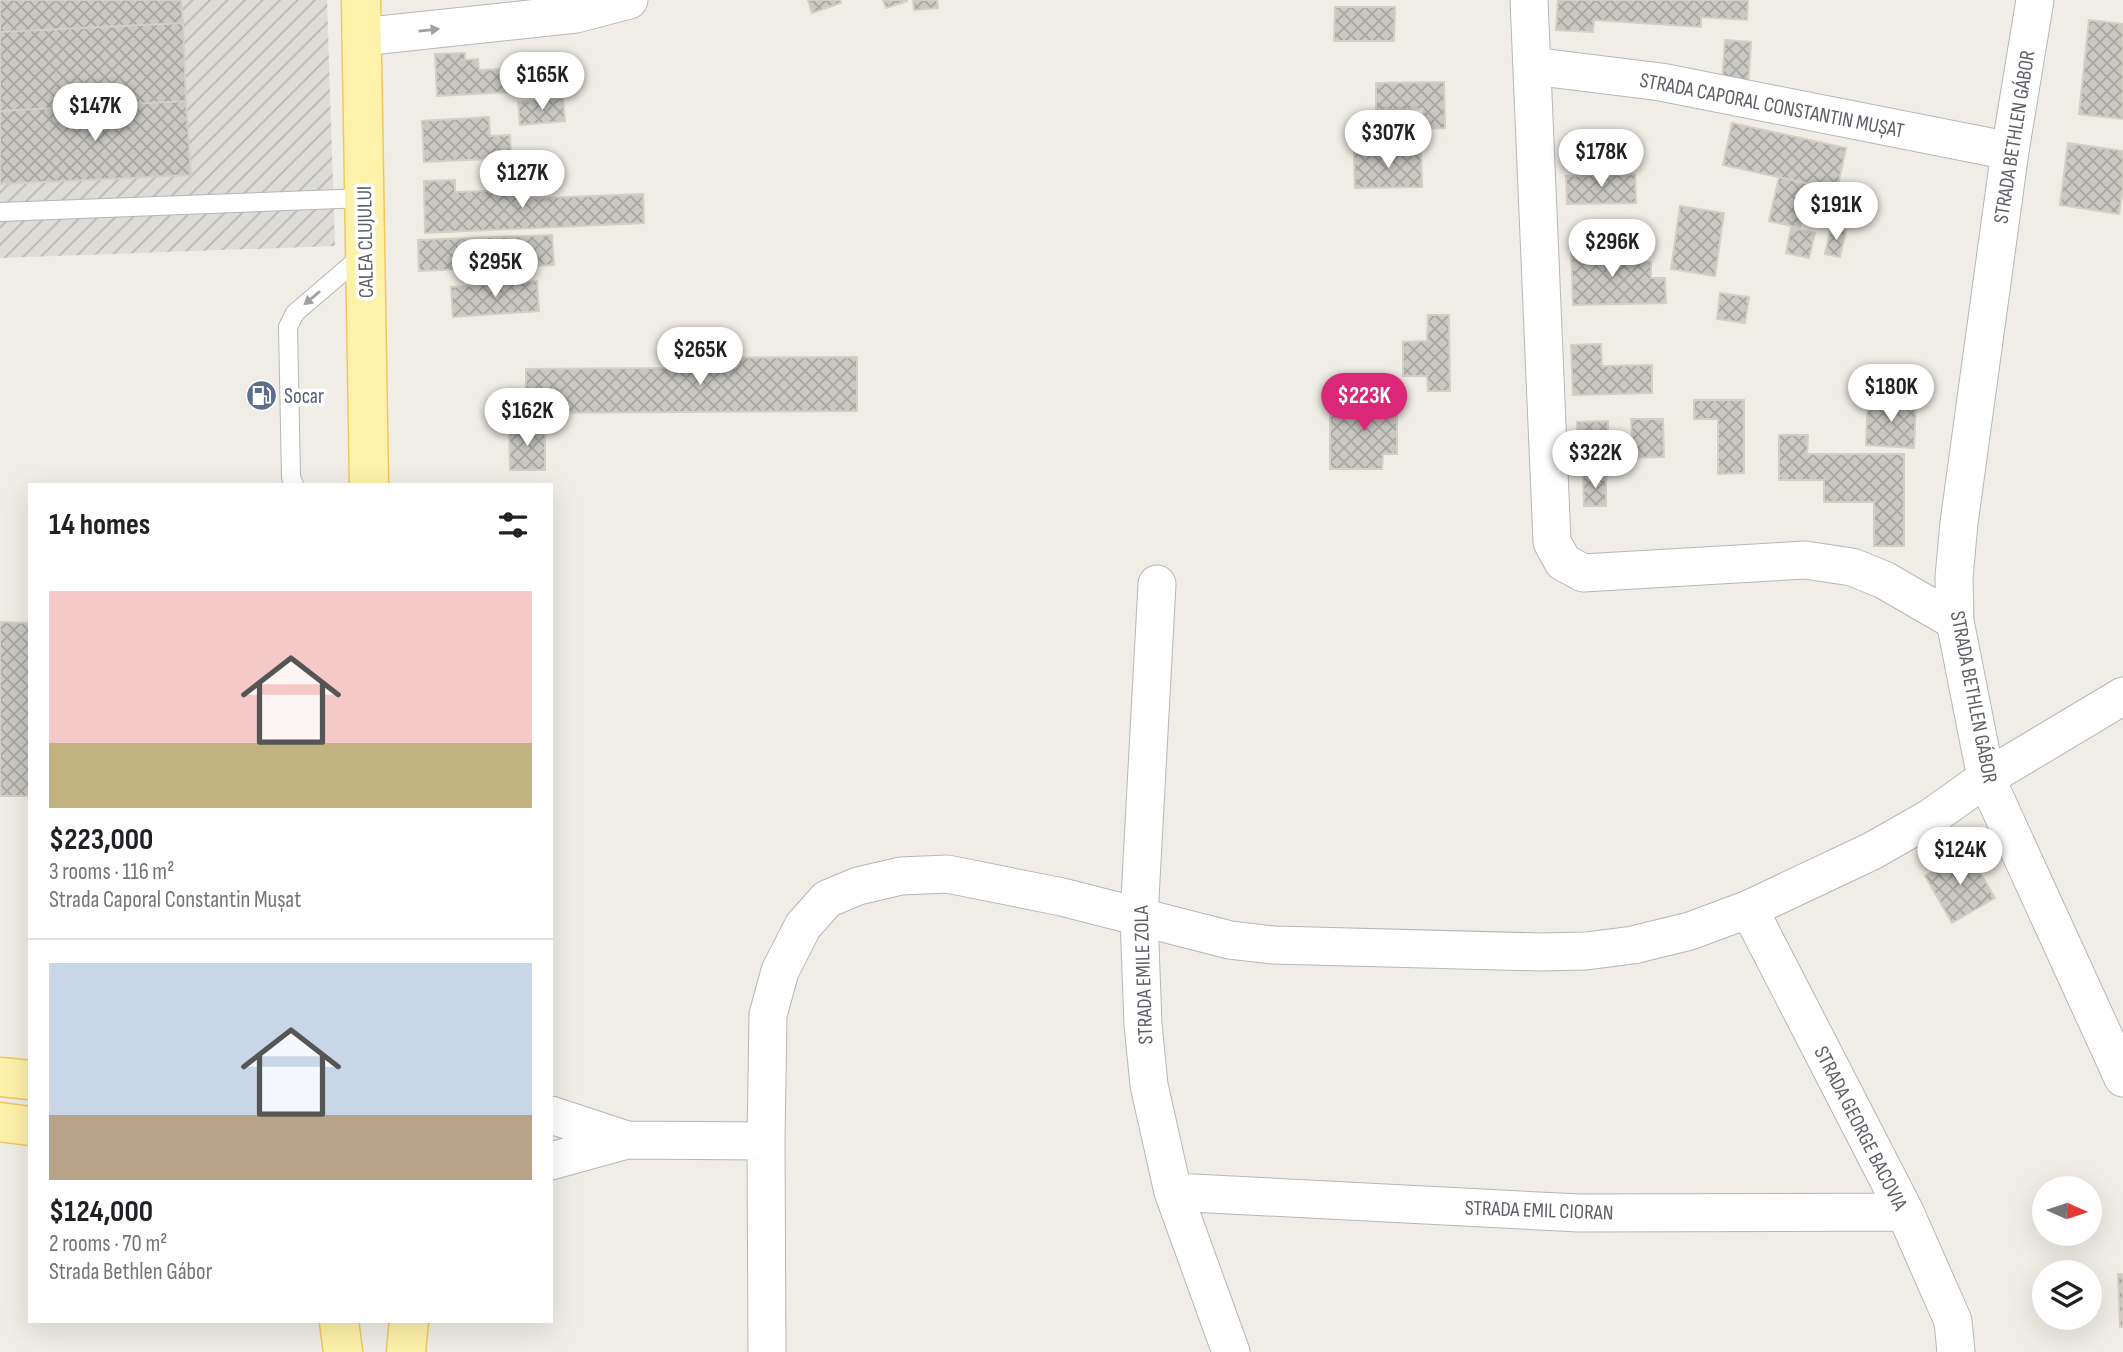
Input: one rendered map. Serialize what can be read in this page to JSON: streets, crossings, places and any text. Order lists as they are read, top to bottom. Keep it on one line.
{"streets":{"main road":["CALEA CLUJULUI"],"street":["STRADA CAPORAL CONSTANTIN MUȘAT","STRADA BETHLEN GÁBOR","STRADA EMILE ZOLA","STRADA GEORGE BACOVIA","STRADA EMIL CIORAN"]},"crossings":[["STRADA CAPORAL CONSTANTIN MUȘAT","STRADA BETHLEN GÁBOR"],["STRADA EMILE ZOLA","STRADA EMIL CIORAN"],["STRADA GEORGE BACOVIA","STRADA EMIL CIORAN"]],"places":{"fuel station":["Socar"]},"north":"right","page":{"price":["$165K","$147K","$307K","$178K","$127K","$191K","$296K","$295K","$265K","$180K","$223K","$162K","$322K","$124K"],"heading":"14 homes","list":[{"name":"$223,000","note":"3 rooms · 116 m² · Strada Caporal Constantin Mușat"},{"name":"$124,000","note":"2 rooms · 70 m² · Strada Bethlen Gábor"}]}}
